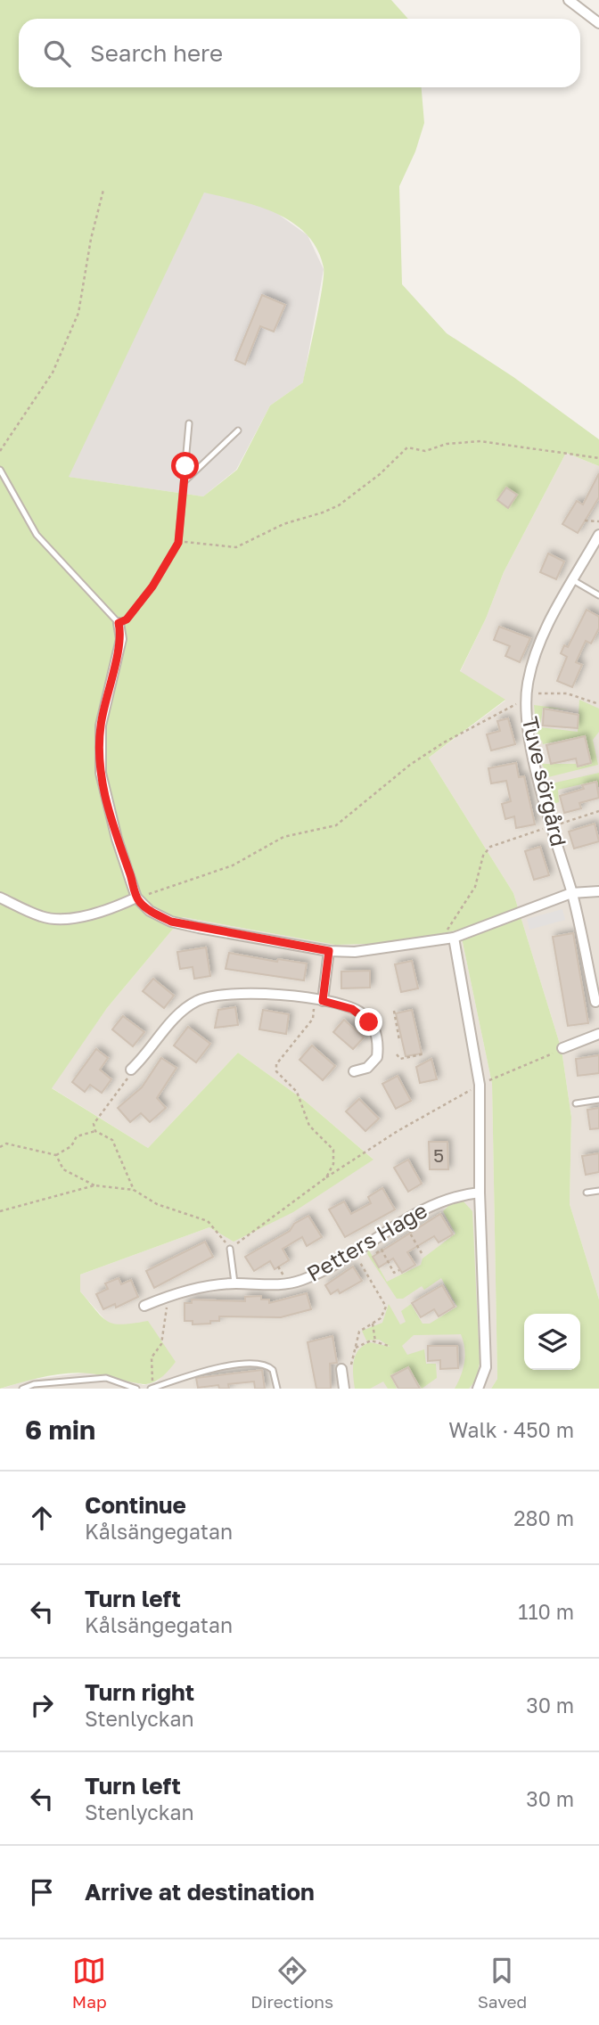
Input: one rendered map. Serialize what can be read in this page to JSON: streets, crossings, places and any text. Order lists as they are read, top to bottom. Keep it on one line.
{"streets":{"street":["Tuve sörgård","Petters Hage"]},"house_numbers":["5"],"page":{"search":"Search here","heading":["6 min","Walk · 450 m"],"list":[["Continue","Kålsängegatan","280 m"],["Turn left","Kålsängegatan","110 m"],["Turn right","Stenlyckan","30 m"],["Turn left","Stenlyckan","30 m"],"Arrive at destination"],"nav":["Map","Directions","Saved"]}}
